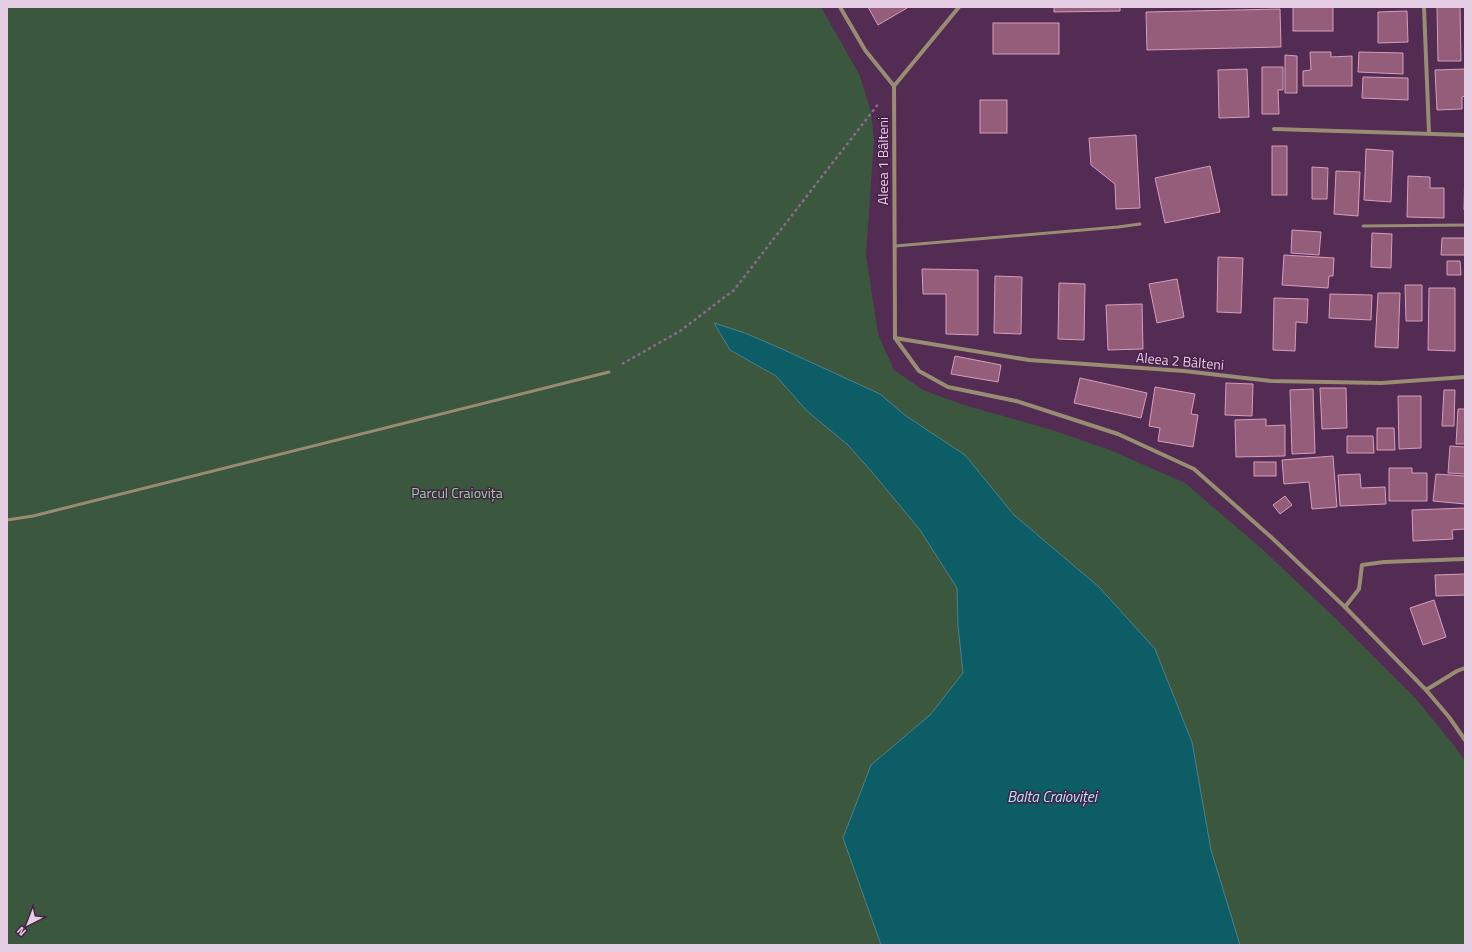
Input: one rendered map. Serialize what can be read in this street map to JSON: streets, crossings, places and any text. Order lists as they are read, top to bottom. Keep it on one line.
{"streets":{"street":["Aleea 1 Bâlteni","Aleea 2 Bâlteni"]},"crossings":[["Aleea 1 Bâlteni","Aleea 2 Bâlteni"]],"water":["Balta Craioviței"],"parks":["Parcul Craiovița"],"north":"bottom left"}
